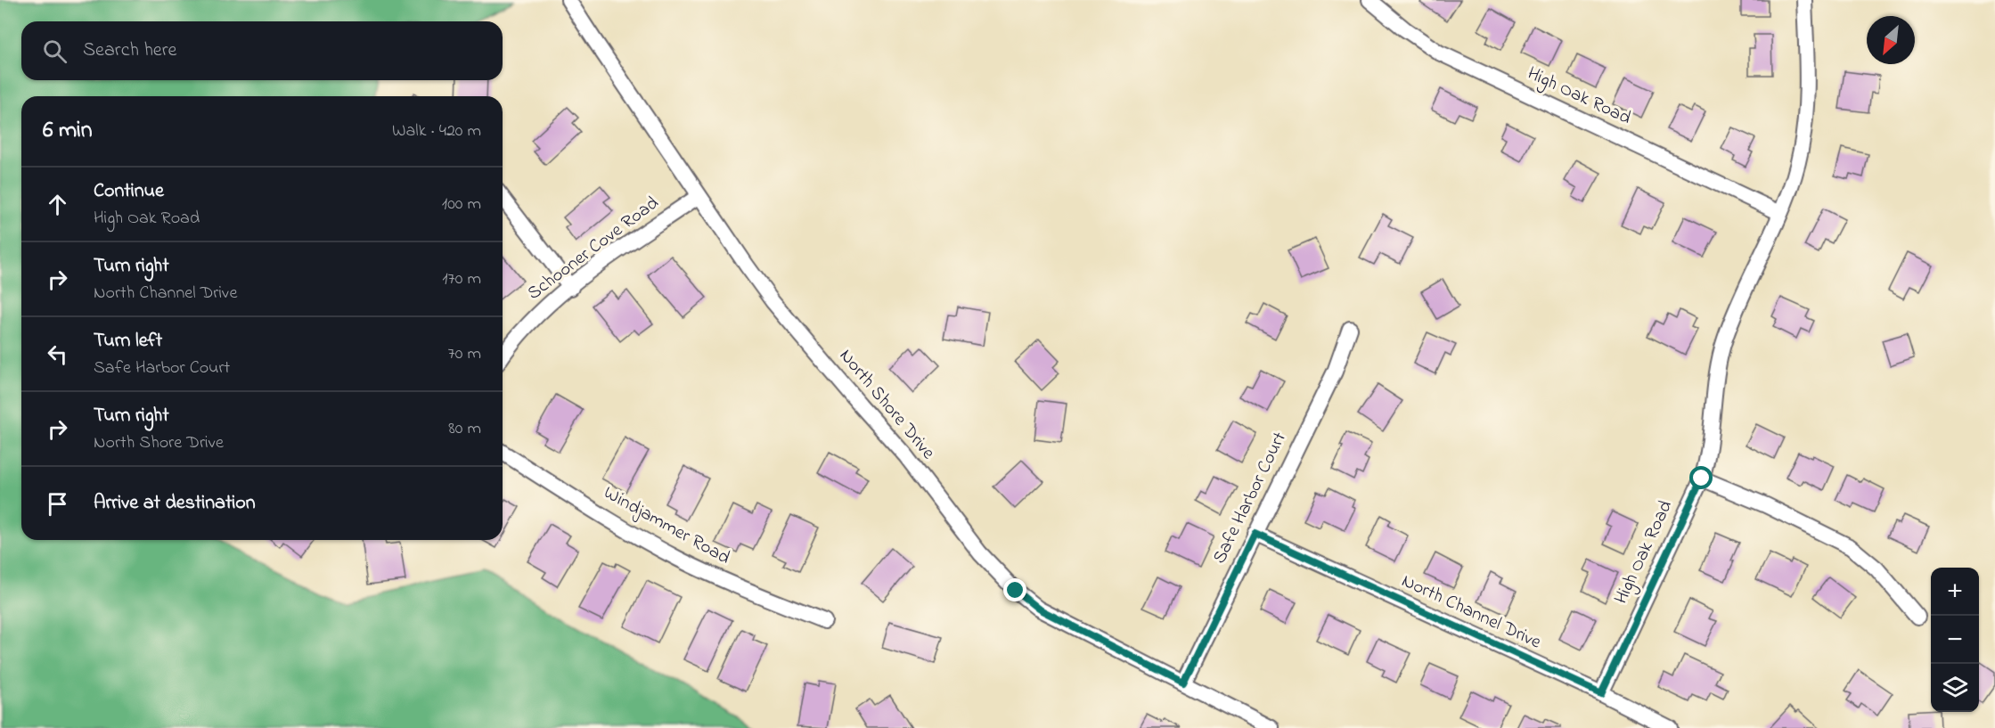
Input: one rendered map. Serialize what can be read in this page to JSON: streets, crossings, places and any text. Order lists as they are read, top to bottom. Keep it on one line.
{"streets":{"street":["High Oak Road","Schooner Cove Road","North Shore Drive","Safe Harbor Court","Windjammer Road","North Channel Drive"]},"crossings":[["High Oak Road","North Channel Drive"],["Schooner Cove Road","North Shore Drive"],["North Shore Drive","Safe Harbor Court"],["Safe Harbor Court","North Channel Drive"]],"north":"bottom left","page":{"search":"Search here","heading":["6 min","Walk · 420 m"],"list":[["Continue","High Oak Road","100 m"],["Turn right","North Channel Drive","170 m"],["Turn left","Safe Harbor Court","70 m"],["Turn right","North Shore Drive","80 m"],"Arrive at destination"],"map_buttons":["+","−"]}}
